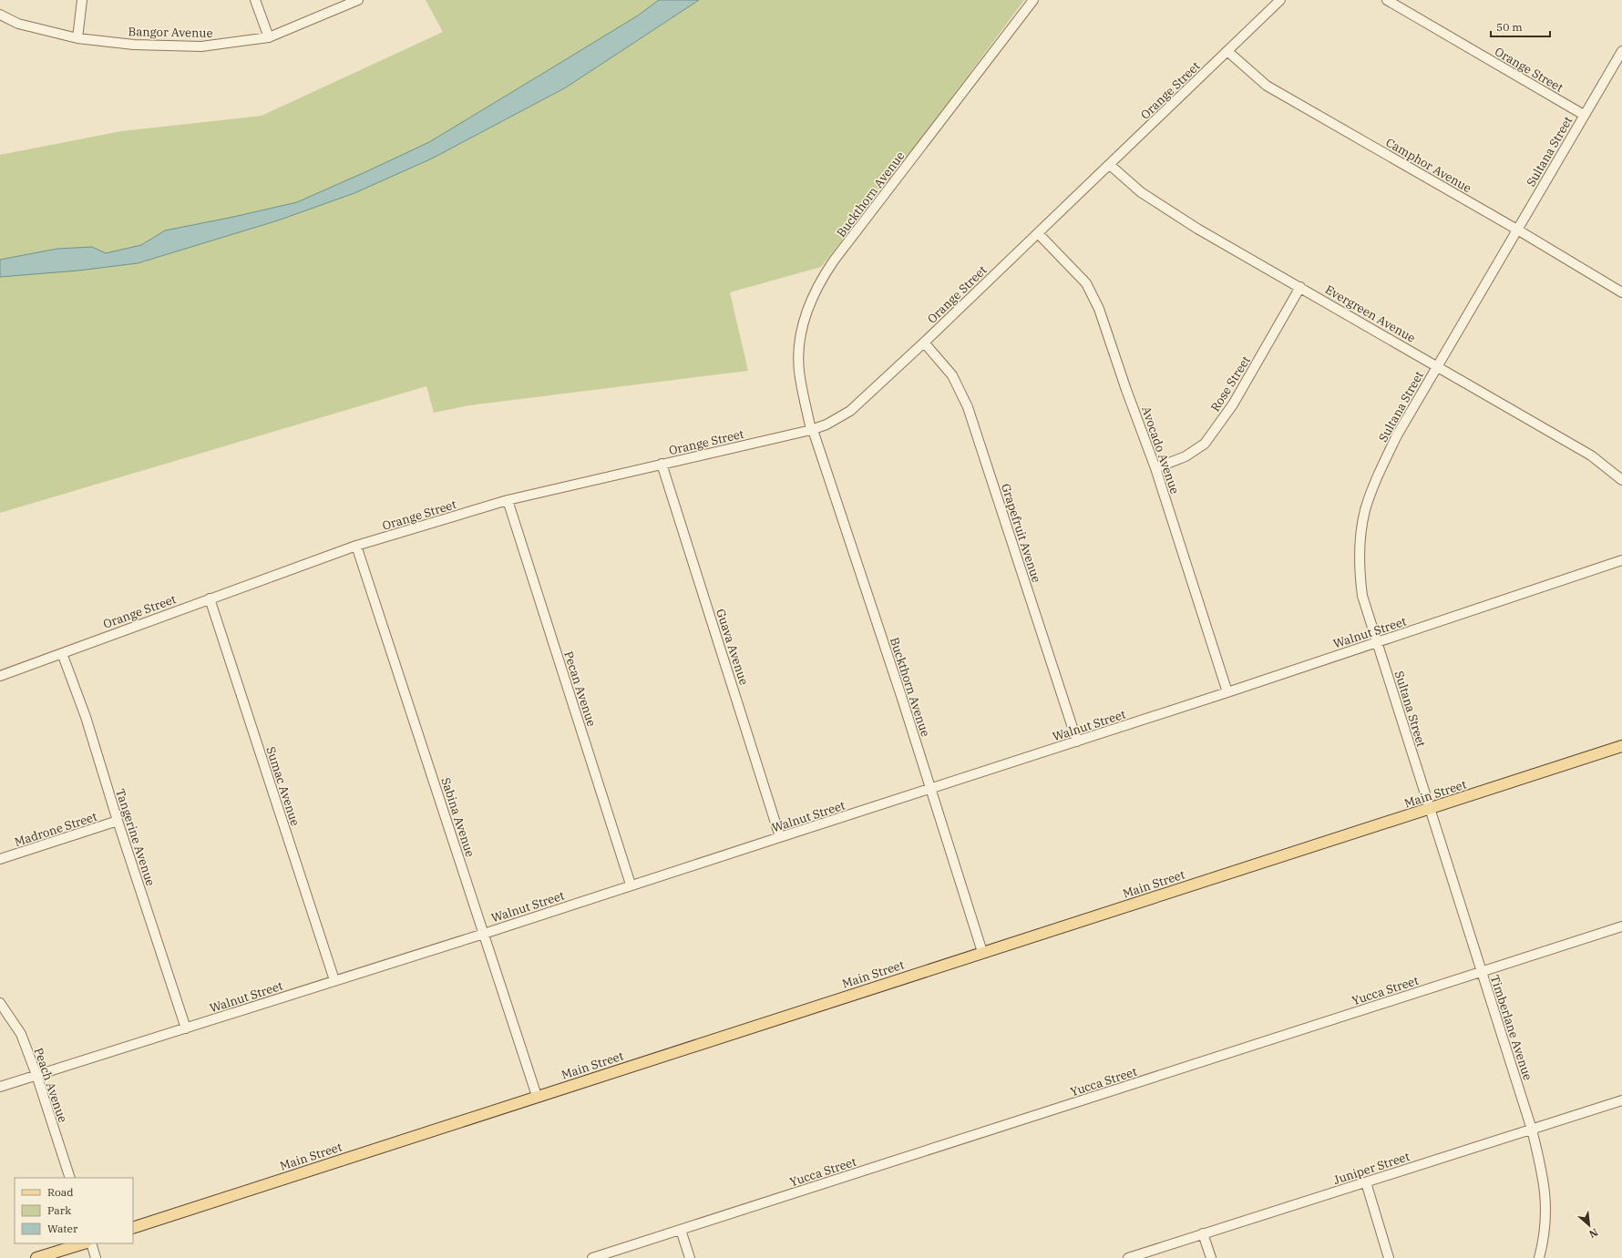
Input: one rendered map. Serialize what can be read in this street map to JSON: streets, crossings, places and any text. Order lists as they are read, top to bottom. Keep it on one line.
{"streets":{"main road":["Main Street"],"street":["Bangor Avenue","Orange Street","Sultana Street","Camphor Avenue","Buckthorn Avenue","Evergreen Avenue","Rose Street","Avocado Avenue","Grapefruit Avenue","Walnut Street","Guava Avenue","Pecan Avenue","Sumac Avenue","Sabina Avenue","Madrone Street","Tangerine Avenue","Yucca Street","Timberlane Avenue","Peach Avenue","Juniper Street"]},"crossings":[["Orange Street","Sultana Street"],["Orange Street","Camphor Avenue"],["Orange Street","Buckthorn Avenue"],["Orange Street","Evergreen Avenue"],["Orange Street","Avocado Avenue"],["Orange Street","Grapefruit Avenue"],["Orange Street","Guava Avenue"],["Orange Street","Pecan Avenue"],["Orange Street","Sumac Avenue"],["Orange Street","Sabina Avenue"],["Orange Street","Tangerine Avenue"],["Sultana Street","Camphor Avenue"],["Sultana Street","Evergreen Avenue"],["Sultana Street","Walnut Street"],["Sultana Street","Main Street"],["Sultana Street","Timberlane Avenue"],["Buckthorn Avenue","Walnut Street"],["Buckthorn Avenue","Main Street"],["Evergreen Avenue","Rose Street"],["Rose Street","Avocado Avenue"],["Avocado Avenue","Walnut Street"],["Grapefruit Avenue","Walnut Street"],["Walnut Street","Guava Avenue"],["Walnut Street","Pecan Avenue"],["Walnut Street","Sumac Avenue"],["Walnut Street","Sabina Avenue"],["Walnut Street","Tangerine Avenue"],["Walnut Street","Peach Avenue"],["Main Street","Sabina Avenue"],["Main Street","Timberlane Avenue"],["Madrone Street","Tangerine Avenue"],["Yucca Street","Timberlane Avenue"],["Timberlane Avenue","Juniper Street"]],"legend":["Road","Park","Water"],"scale_bar":"50 m","north":"bottom right"}
